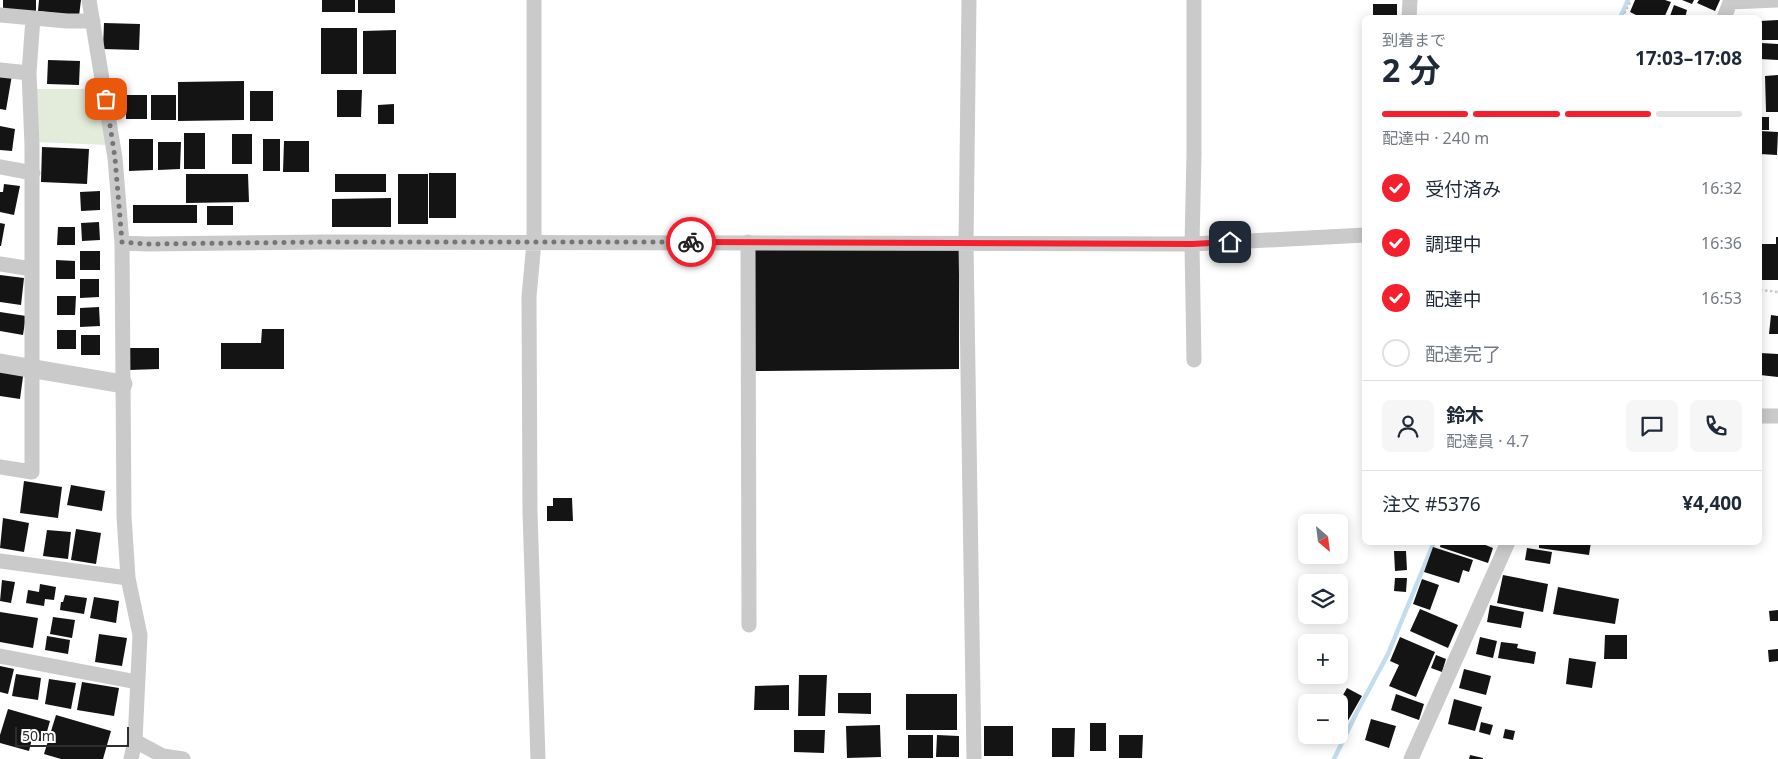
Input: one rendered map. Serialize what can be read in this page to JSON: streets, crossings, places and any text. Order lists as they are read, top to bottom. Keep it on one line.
{"scale_bar":"50 m","north":"bottom right","page":{"heading":["2 分","到着まで","17:03–17:08"],"panel":["鈴木","配達員 · 4.7","注文 #5376","¥4,400"],"bar":"配達中 · 240 m","list":[["受付済み","16:32"],["調理中","16:36"],["配達中","16:53"],"配達完了"],"map_buttons":["+","−"],"scale":"50 m"}}
